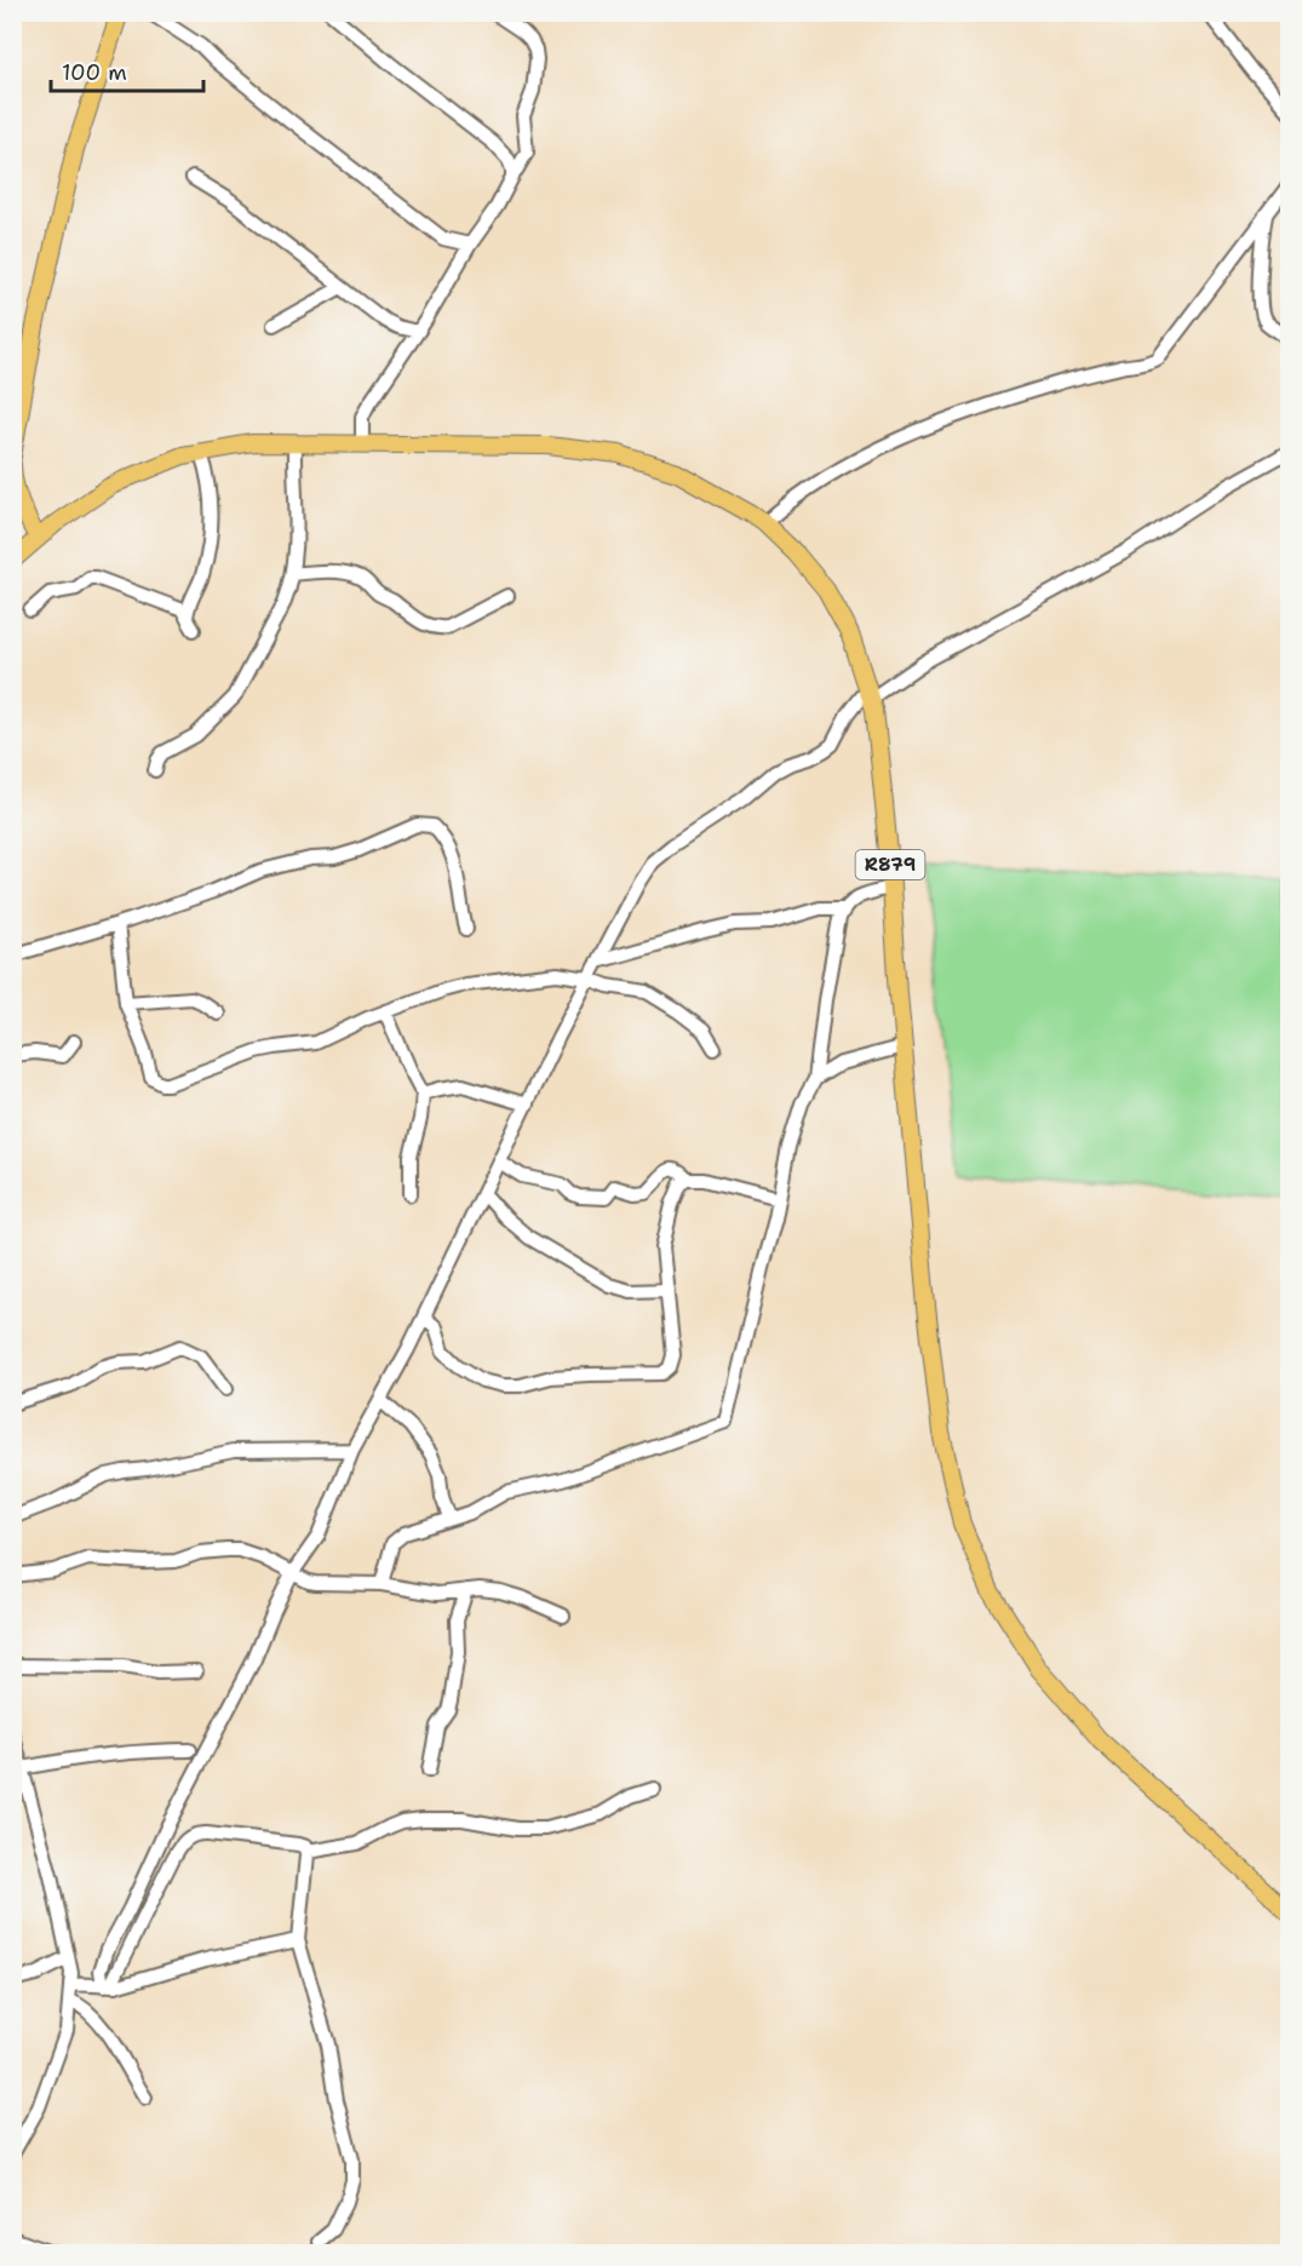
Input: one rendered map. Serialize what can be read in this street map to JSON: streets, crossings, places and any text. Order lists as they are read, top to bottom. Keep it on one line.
{"streets":{"main road":["R879"]},"scale_bar":"100 m"}
